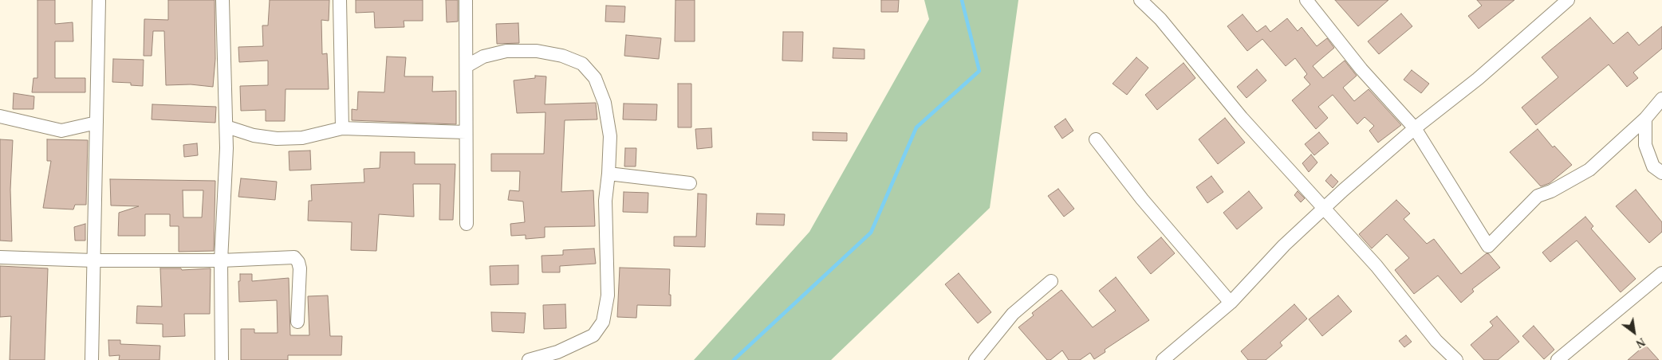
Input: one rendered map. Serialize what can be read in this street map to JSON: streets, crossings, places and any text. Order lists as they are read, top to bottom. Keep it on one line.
{"north":"bottom right"}
